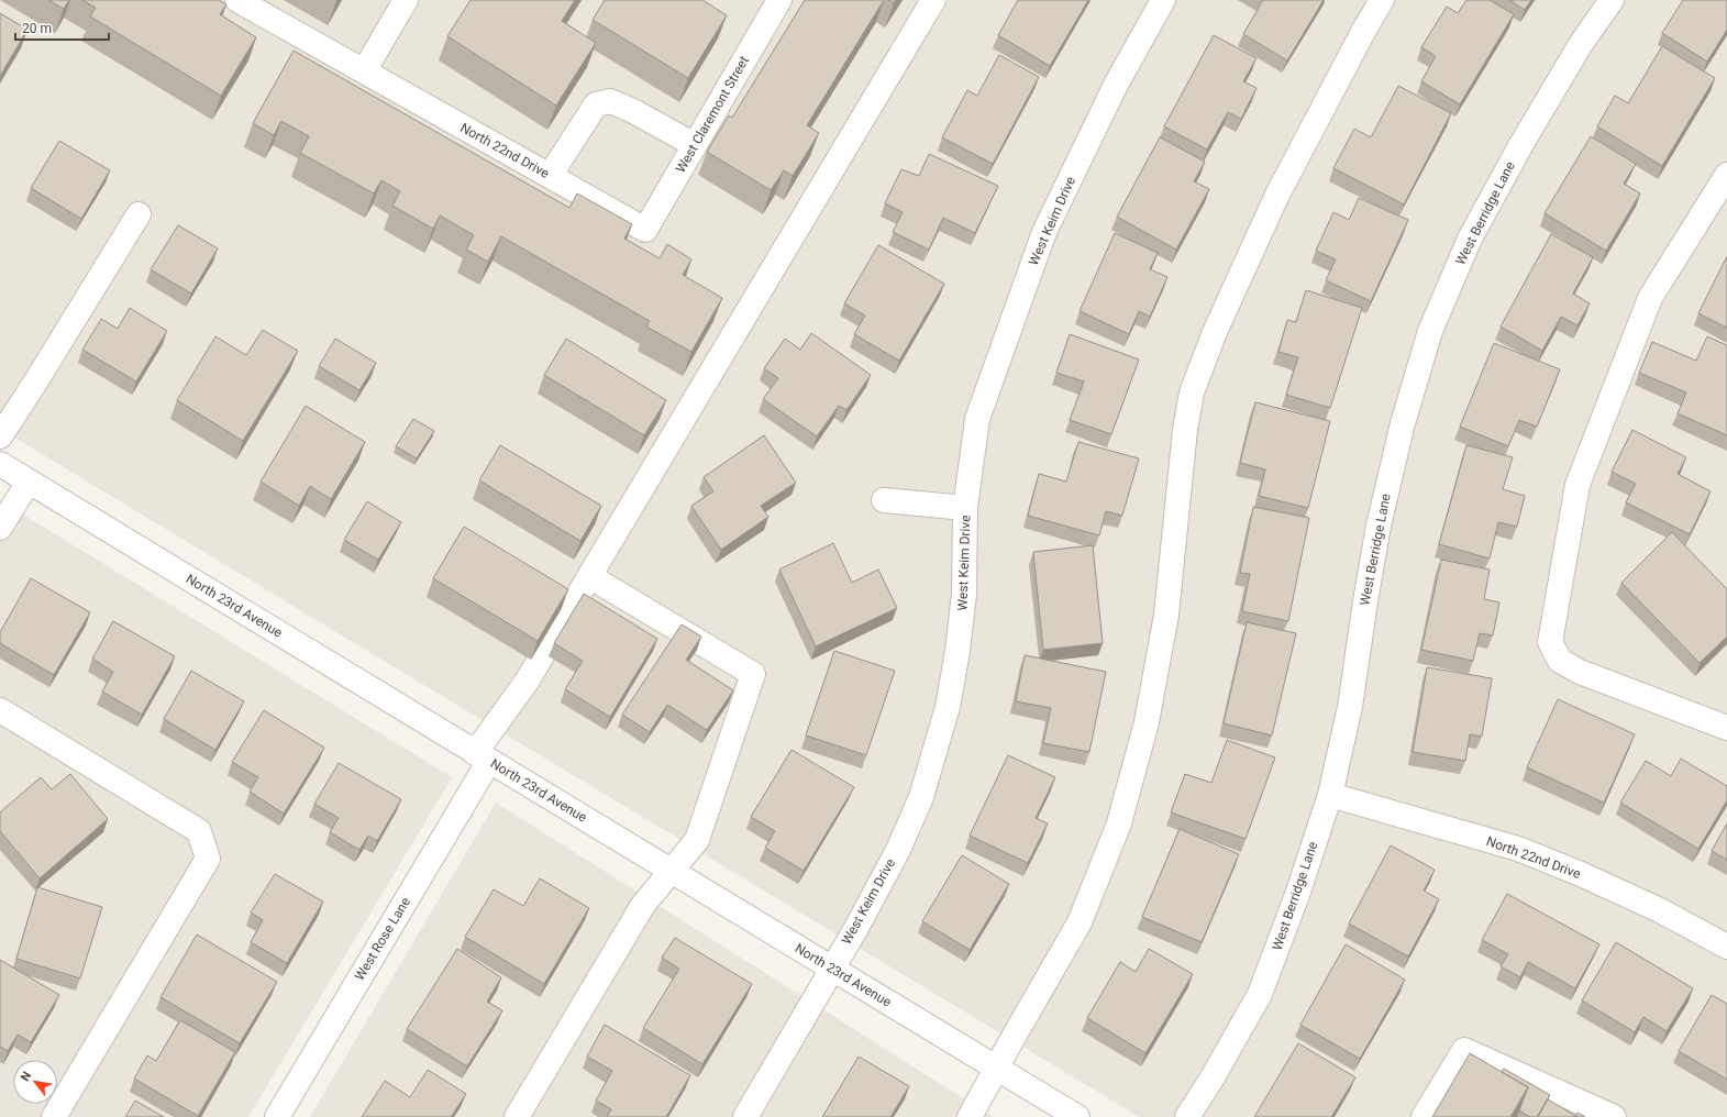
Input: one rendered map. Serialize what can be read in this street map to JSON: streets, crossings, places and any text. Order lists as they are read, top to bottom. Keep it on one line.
{"streets":{"street":["West Claremont Street","North 22nd Drive","West Berridge Lane","West Keim Drive","North 23rd Avenue","West Rose Lane"]},"crossings":[["West Claremont Street","North 22nd Drive"],["North 22nd Drive","West Berridge Lane"],["West Keim Drive","North 23rd Avenue"],["North 23rd Avenue","West Rose Lane"]],"scale_bar":"20 m","north":"top left"}
